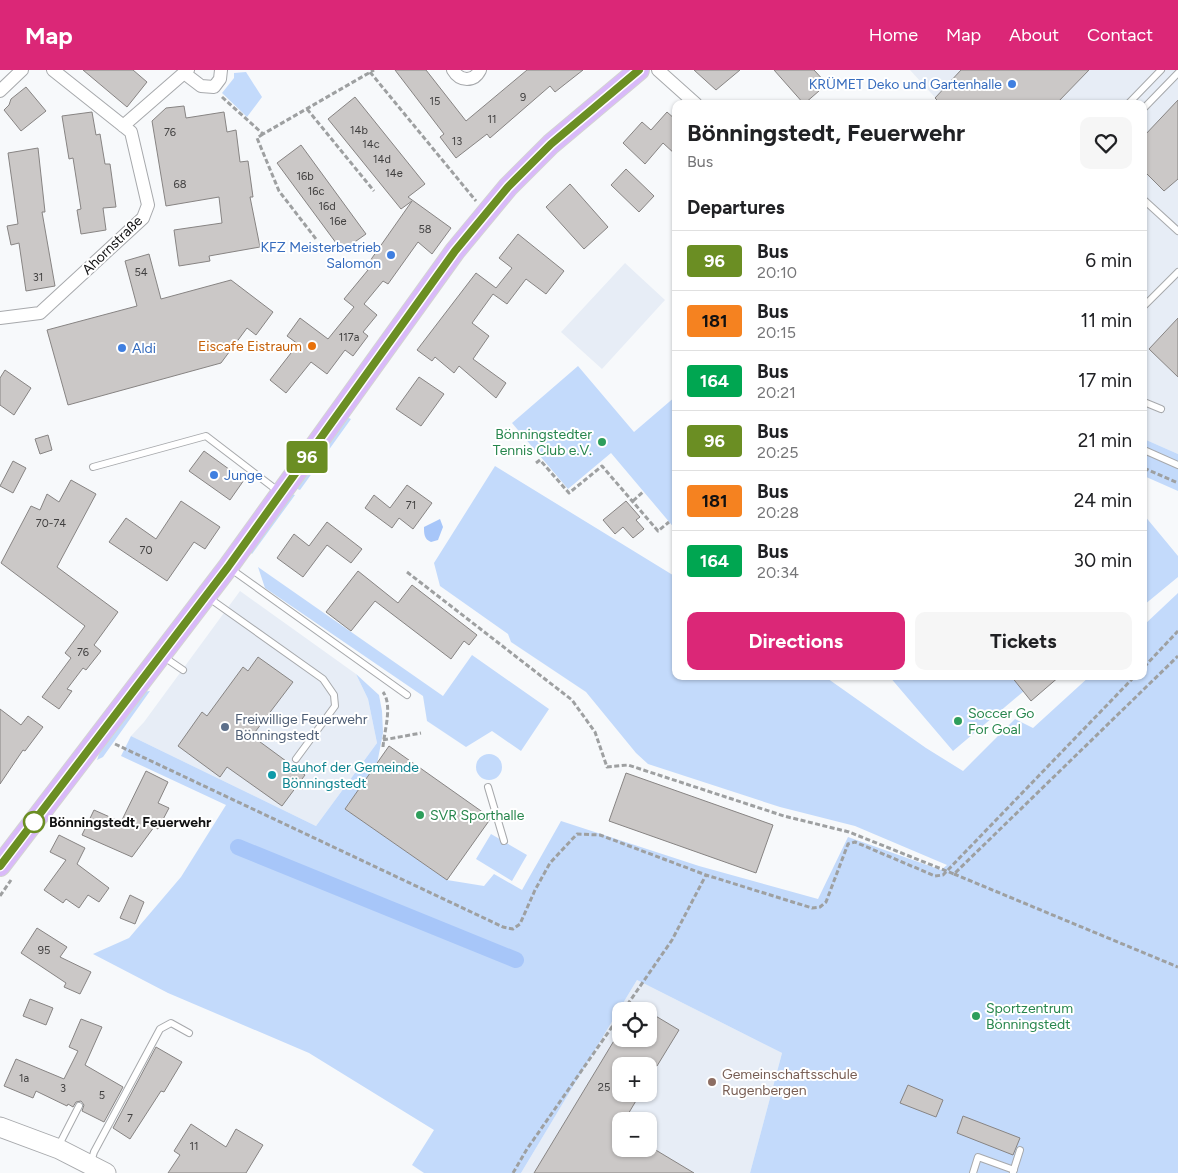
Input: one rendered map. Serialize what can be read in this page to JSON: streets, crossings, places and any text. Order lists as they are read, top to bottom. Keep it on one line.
{"streets":{"street":["Ahornstraße"]},"places":["KRÜMET Deko und Gartenhalle","KFZ Meisterbetrieb Salomon","Eiscafe Eistraum","Aldi","Bönningstedter Tennis Club e.V.","Junge","Soccer Go For Goal","Freiwillige Feuerwehr Bönningstedt","Bauhof der Gemeinde Bönningstedt","SVR Sporthalle","Bönningstedt, Feuerwehr","Sportzentrum Bönningstedt","Gemeinschaftsschule Rugenbergen"],"lines":["bus line 96"],"house_numbers":["9","15","11","14b","76","13","14c","14d","14e","16b","68","16c","16d","16e","58","54","31","117a","71","70-74","70","76","95","1a","25","3","5","7","11"],"page":{"header":"Map","nav":["Home","Map","About","Contact"],"on_map":"96","heading":[["Bönningstedt, Feuerwehr","Bus"],"Departures"],"list":[{"mark":"96","name":"Bus","note":"20:10","value":"6 min"},{"mark":"181","name":"Bus","note":"20:15","value":"11 min"},{"mark":"164","name":"Bus","note":"20:21","value":"17 min"},{"mark":"96","name":"Bus","note":"20:25","value":"21 min"},{"mark":"181","name":"Bus","note":"20:28","value":"24 min"},{"mark":"164","name":"Bus","note":"20:34","value":"30 min"}],"buttons":["Directions","Tickets"],"map_buttons":["+","−"]}}
